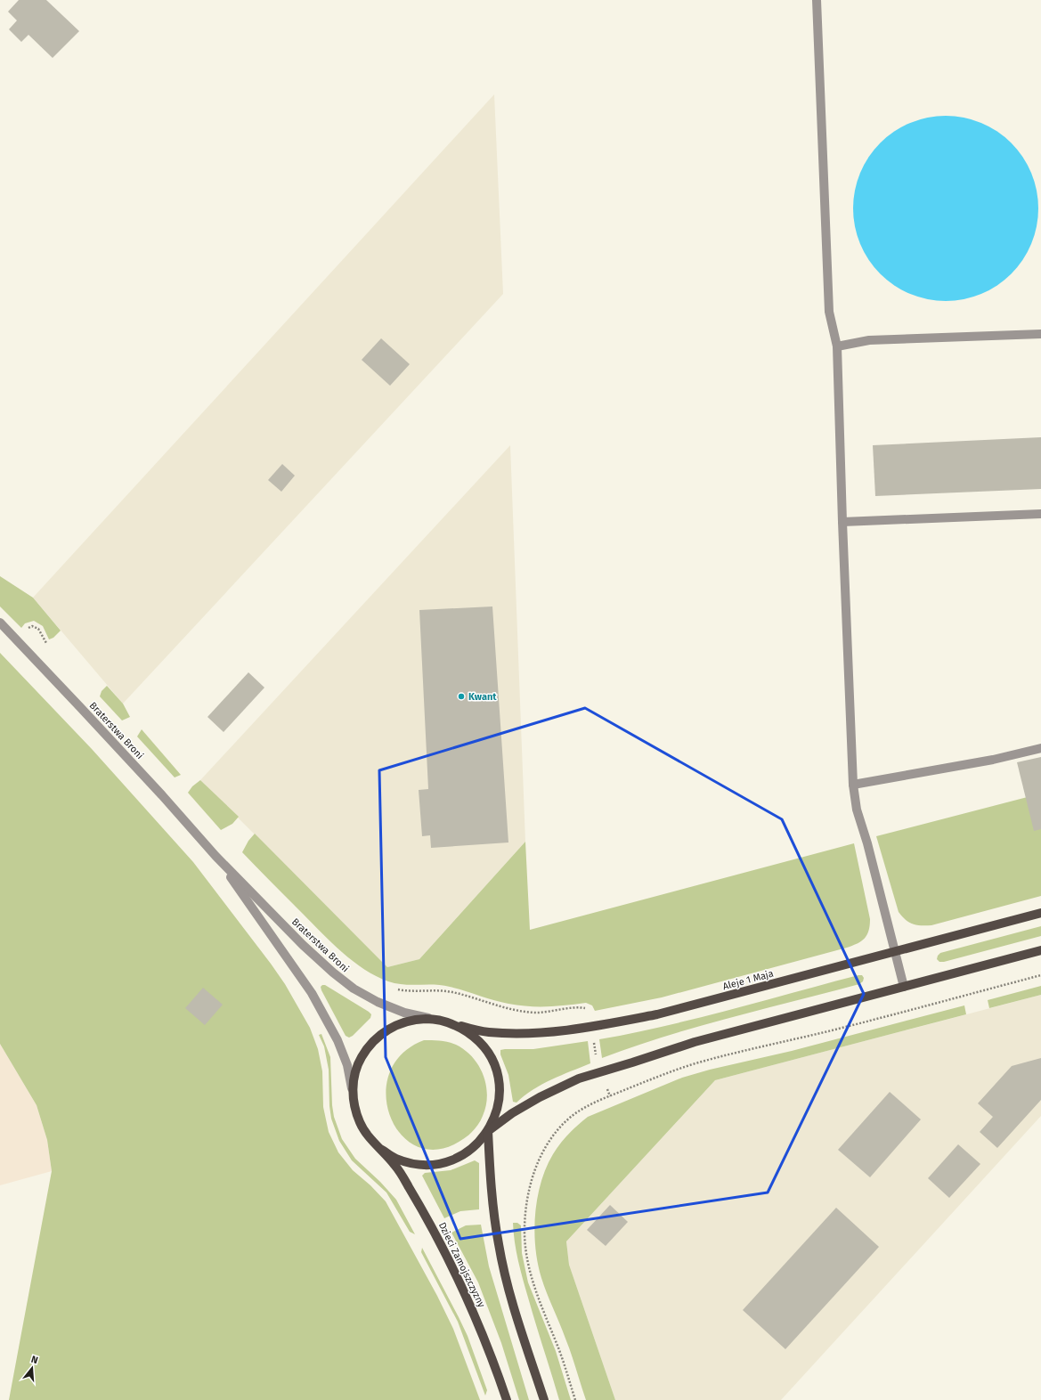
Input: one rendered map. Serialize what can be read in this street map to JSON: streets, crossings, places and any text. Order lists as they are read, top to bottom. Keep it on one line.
{"streets":{"main road":["Aleje 1 Maja","Dzieci Zamojszczyzny"],"street":["Braterstwa Broni"]},"crossings":[["Braterstwa Broni","Aleje 1 Maja"],["Aleje 1 Maja","Dzieci Zamojszczyzny"]],"places":["Kwant"],"north":"top"}
